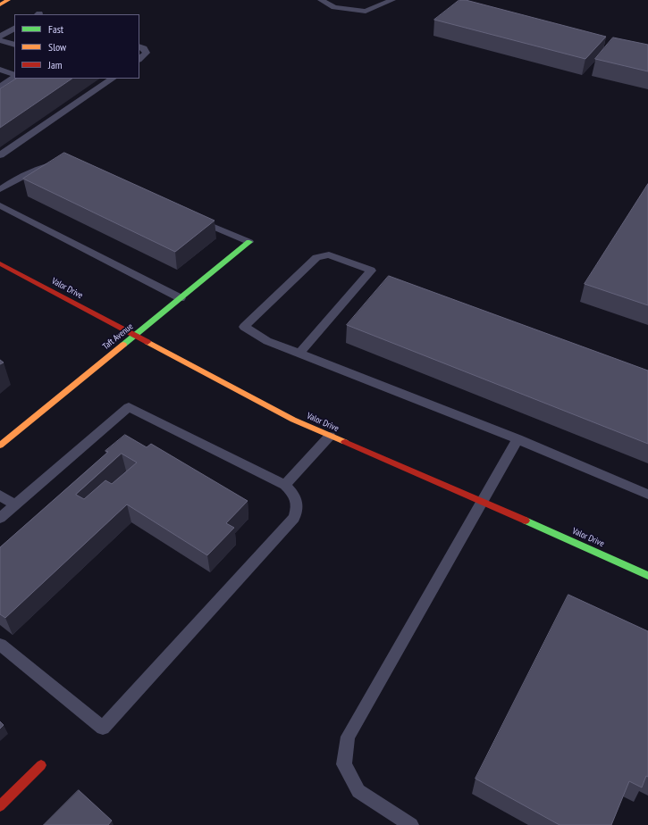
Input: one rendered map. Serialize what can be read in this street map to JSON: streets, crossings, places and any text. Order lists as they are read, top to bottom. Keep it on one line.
{"streets":{"street":["Valor Drive","Taft Avenue"]},"crossings":[["Valor Drive","Taft Avenue"]],"legend":["Fast","Slow","Jam"]}
